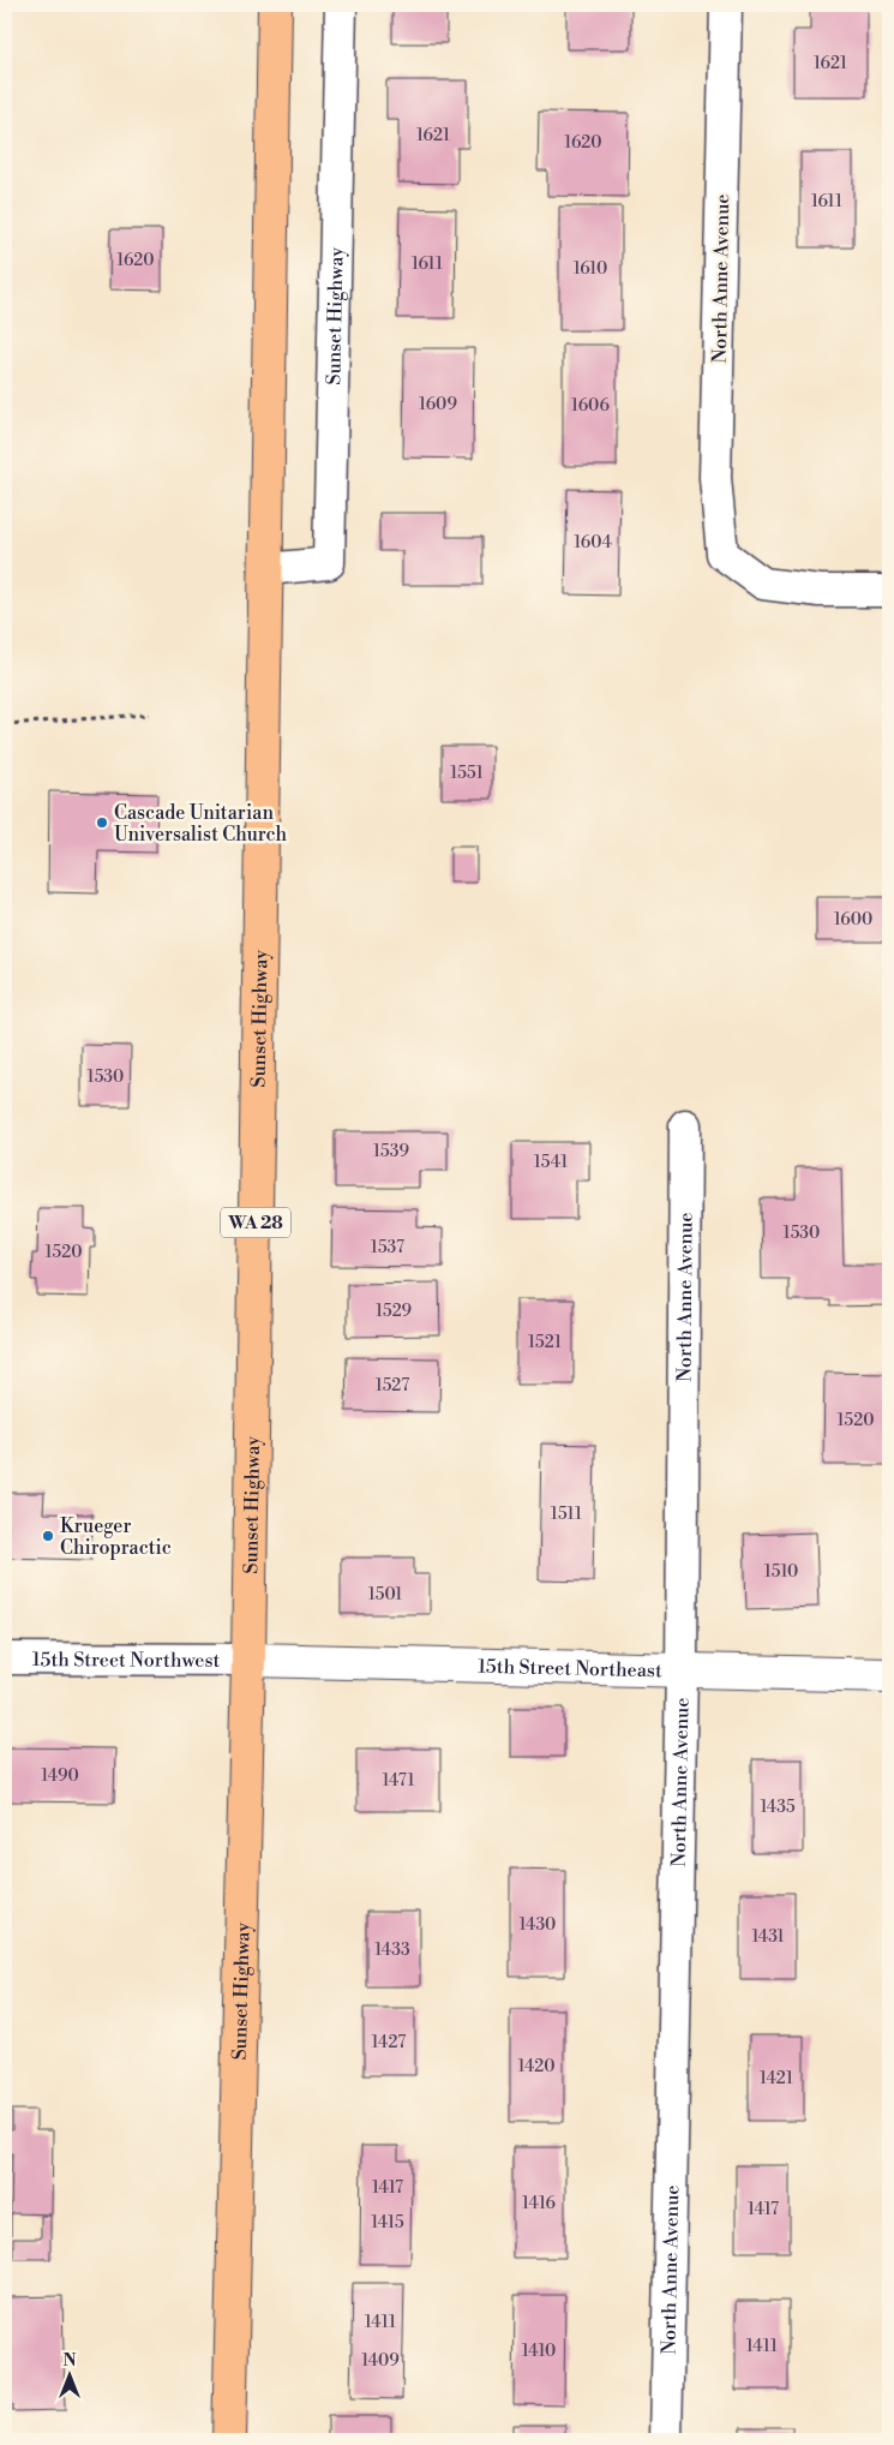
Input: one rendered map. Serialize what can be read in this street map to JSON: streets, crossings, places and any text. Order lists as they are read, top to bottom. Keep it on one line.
{"streets":{"highway":["Sunset Highway","WA 28"],"street":["North Anne Avenue","15th Street Northwest","15th Street Northeast"]},"crossings":[["North Anne Avenue","15th Street Northeast"],["Sunset Highway","15th Street Northwest"],["Sunset Highway","15th Street Northeast"],["15th Street Northwest","15th Street Northeast"]],"places":["Cascade Unitarian Universalist Church","Krueger Chiropractic"],"house_numbers":["1621","1621","1620","1611","1620","1611","1610","1609","1606","1604","1551","1600","1530","1539","1541","1530","1537","1520","1529","1521","1527","1520","1511","1510","1501","1490","1471","1435","1430","1431","1433","1427","1420","1421","1417","1416","1417","1415","1411","1411","1410","1409"],"north":"top"}
